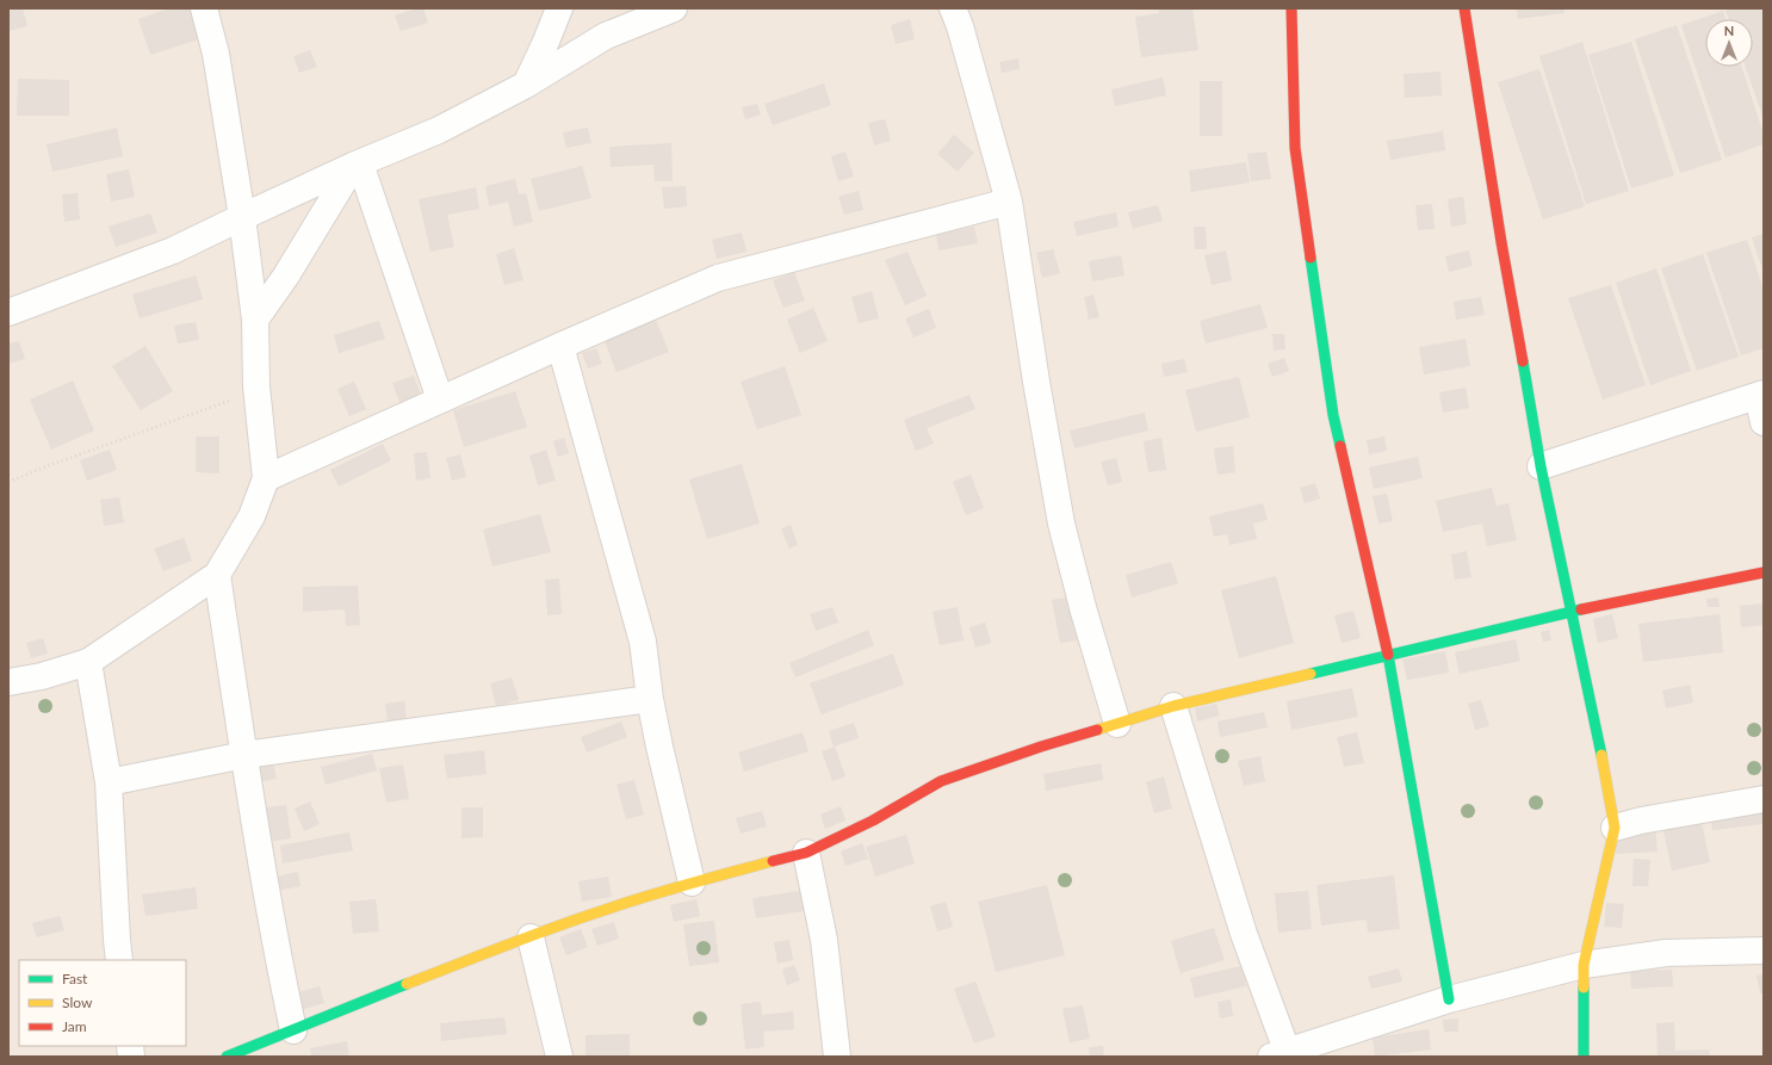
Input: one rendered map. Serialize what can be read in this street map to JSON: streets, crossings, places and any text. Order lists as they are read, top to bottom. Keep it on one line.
{"legend":["Fast","Slow","Jam"],"north":"top"}
